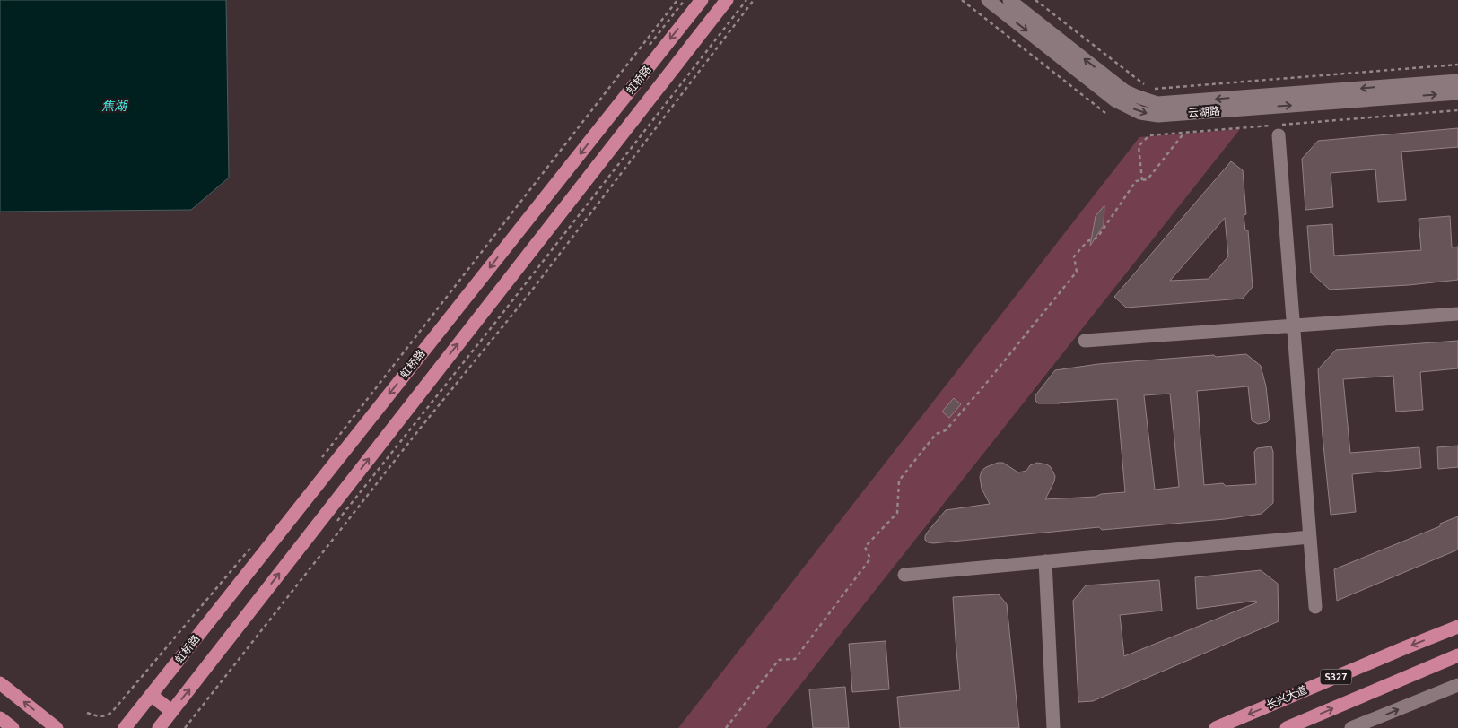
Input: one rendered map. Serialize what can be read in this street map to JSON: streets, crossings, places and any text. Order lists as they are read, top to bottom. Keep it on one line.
{"streets":{"main road":["虹桥路","S327","长兴大道"],"street":["云湖路"]},"water":["焦湖"]}
